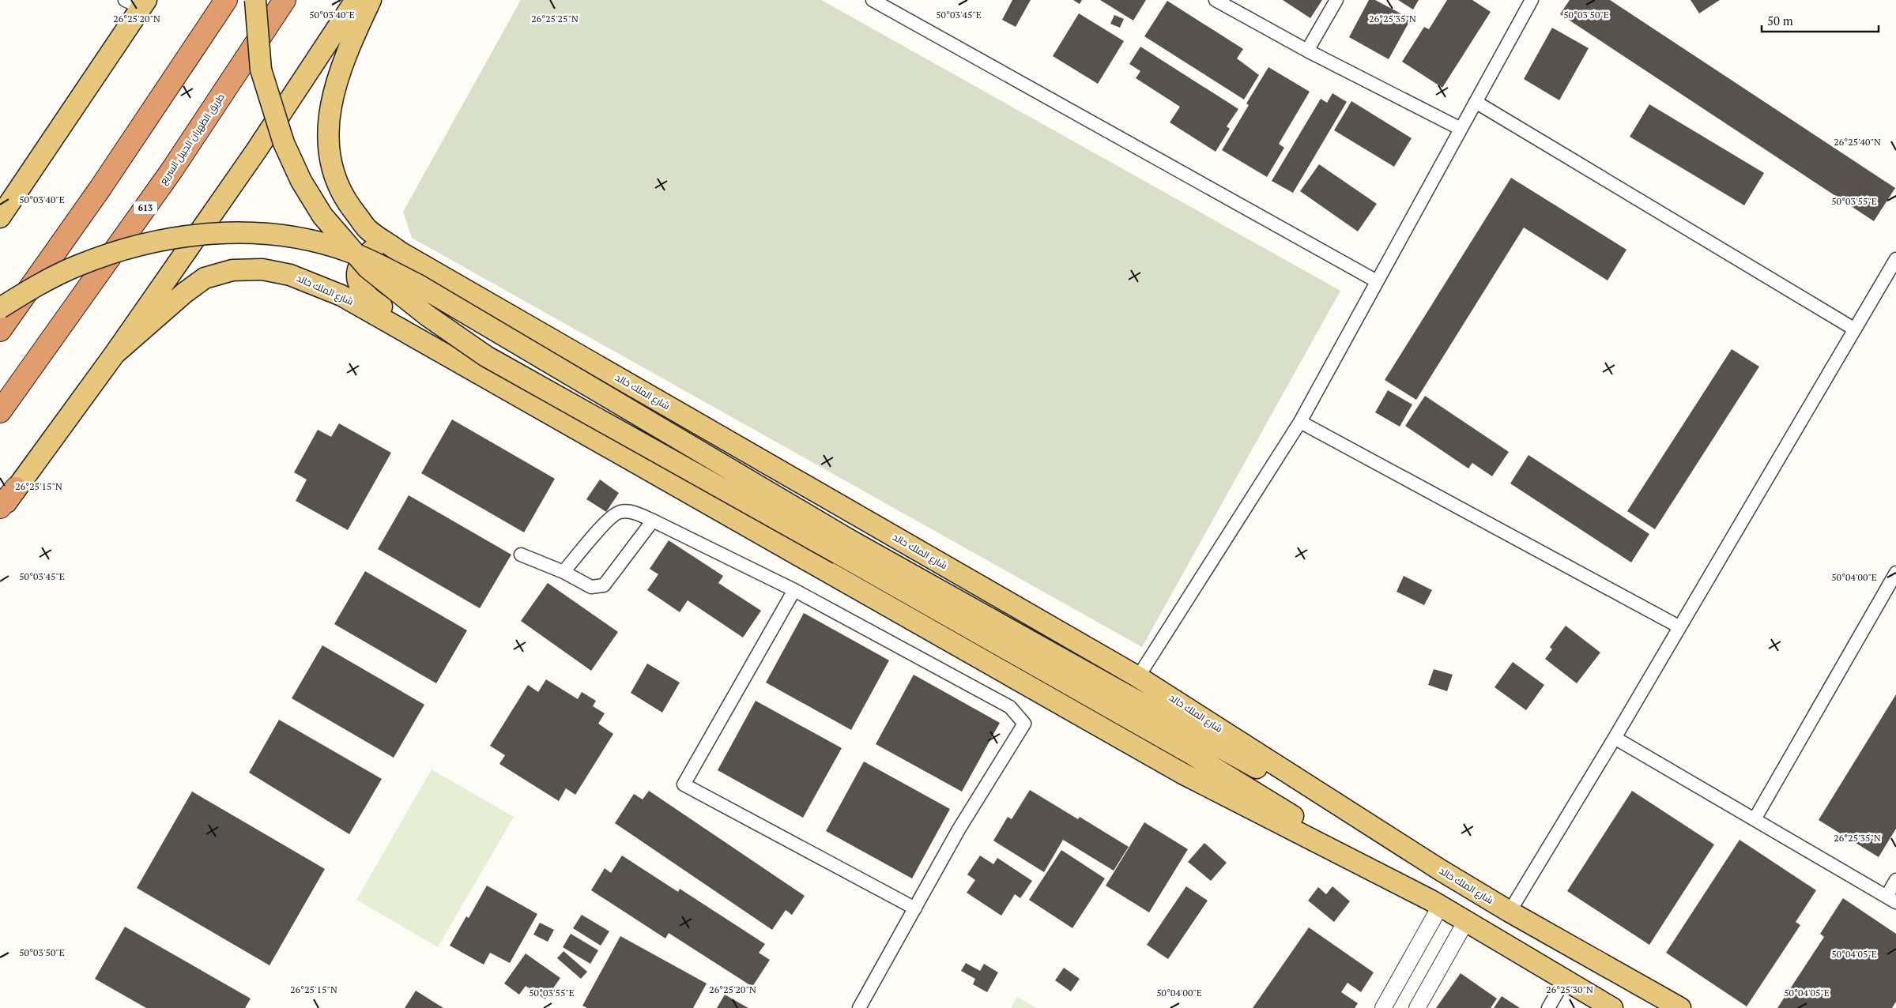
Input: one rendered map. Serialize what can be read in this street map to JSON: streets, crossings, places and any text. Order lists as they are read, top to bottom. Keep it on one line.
{"streets":{"highway":["طريق الظهران الجبيل السريع","613"],"main road":["شارع الملك خالد"]},"scale_bar":"50 m","coordinates":["50°03'40\"E","50°03'45\"E","50°03'50\"E","26°25'20\"N","26°25'25\"N","26°25'35\"N","26°25'40\"N","50°03'55\"E","26°25'15\"N","50°04'00\"E","50°04'05\"E","26°25'30\"N"]}
